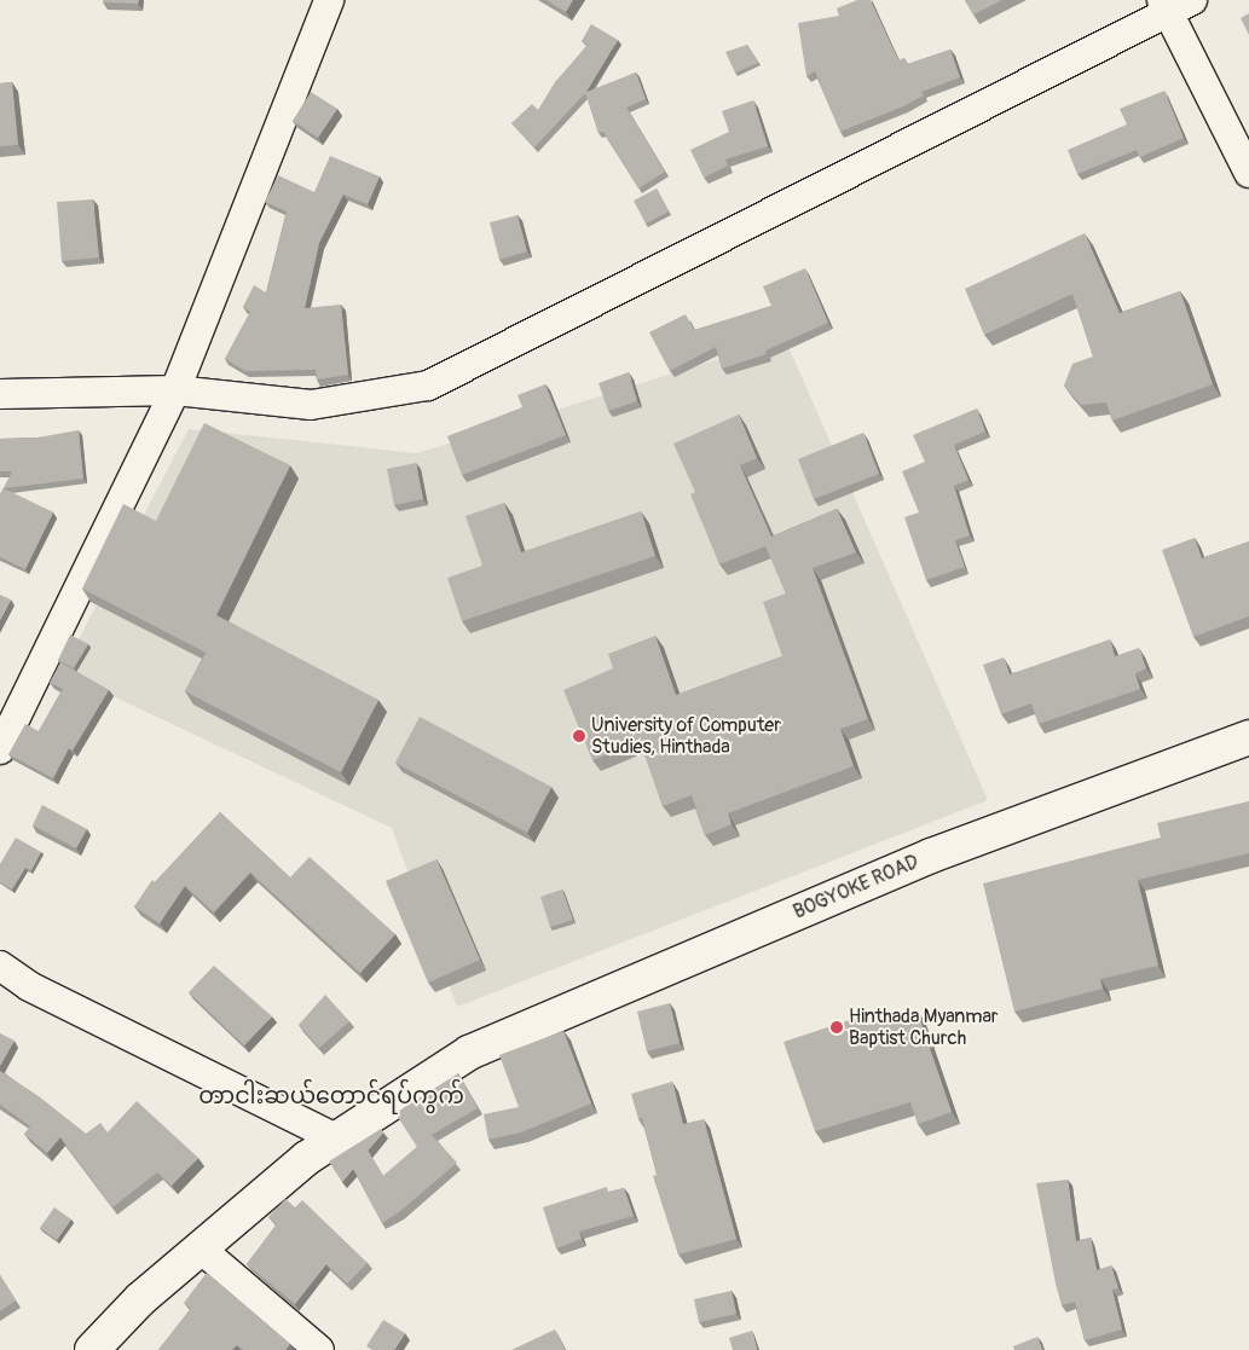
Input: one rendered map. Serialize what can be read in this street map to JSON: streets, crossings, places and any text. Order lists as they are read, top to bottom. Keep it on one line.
{"streets":{"main road":["BOGYOKE ROAD"]},"districts":["တာငါးဆယ်တောင်ရပ်ကွက်"],"places":["University of Computer Studies, Hinthada","Hinthada Myanmar Baptist Church"]}
